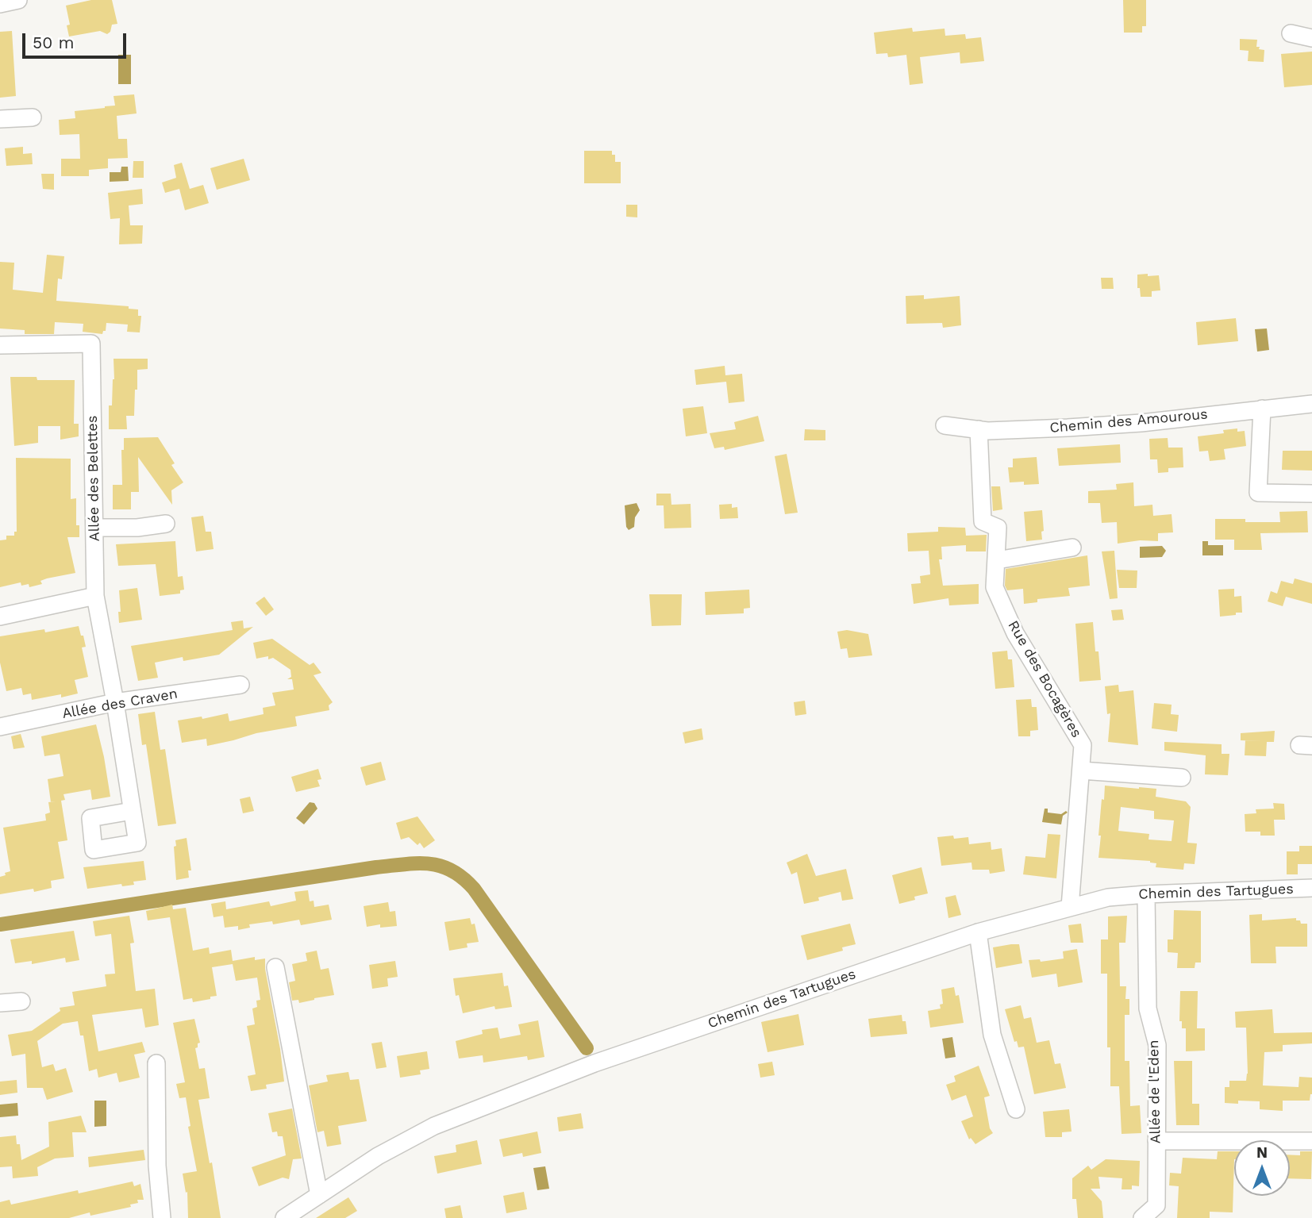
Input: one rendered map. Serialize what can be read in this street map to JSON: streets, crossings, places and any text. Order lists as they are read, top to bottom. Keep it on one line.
{"streets":{"street":["Chemin des Amourous","Allée des Belettes","Rue des Bocagères","Allée des Craven","Chemin des Tartugues","Allée de l'Eden"]},"crossings":[["Chemin des Amourous","Rue des Bocagères"],["Allée des Belettes","Allée des Craven"],["Rue des Bocagères","Chemin des Tartugues"],["Chemin des Tartugues","Allée de l'Eden"]],"scale_bar":"50 m","north":"top"}
